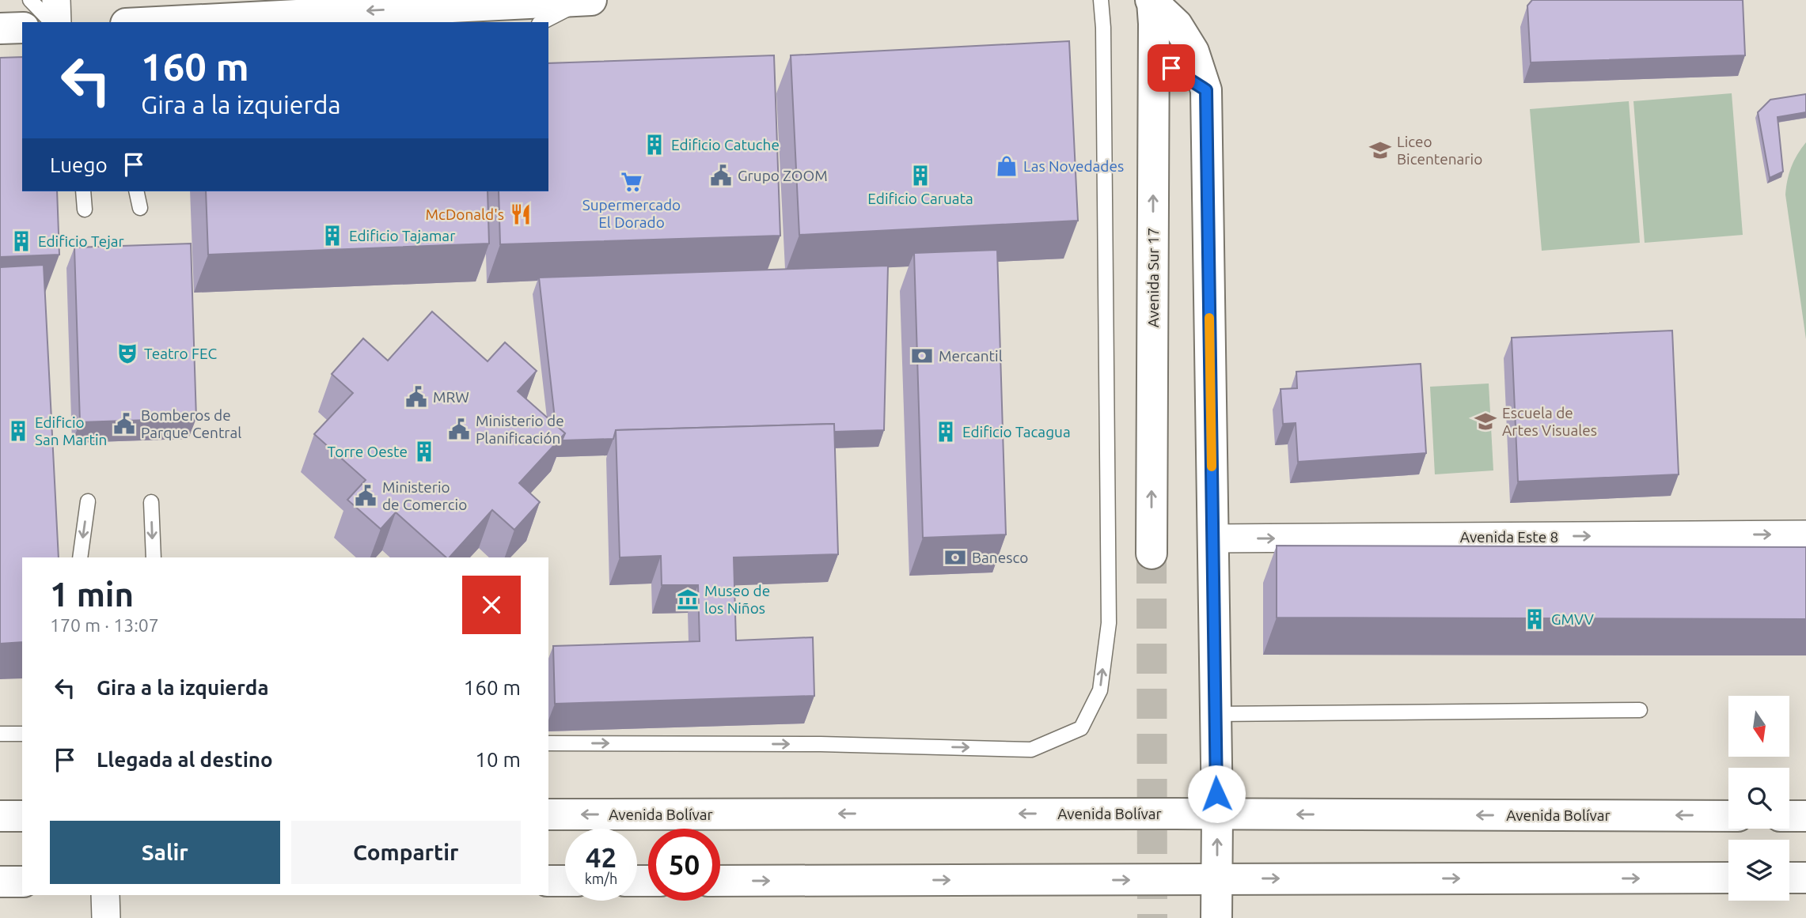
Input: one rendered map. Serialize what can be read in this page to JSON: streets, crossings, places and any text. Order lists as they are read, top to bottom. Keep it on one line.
{"streets":{"main road":["Avenida Sur 17","Avenida Bolívar"],"street":["Avenida Este 8"]},"crossings":[["Avenida Sur 17","Avenida Este 8"],["Avenida Sur 17","Avenida Bolívar"]],"one_way":["Avenida Este 8"],"places":{"building":["Edificio Catuche","Edificio Caruata","Edificio Tajamar","Edificio Tejar","Edificio San Martin","Edificio Tacagua","Torre Oeste","GMVV"],"school or university":["Liceo Bicentenario","Escuela de Artes Visuales"],"shop":["Las Novedades"],"public building":["Grupo ZOOM","MRW","Bomberos de Parque Central","Ministerio de Planificación","Ministerio de Comercio"],"supermarket":["Supermercado El Dorado"],"restaurant":["McDonald's"],"theatre":["Teatro FEC"],"bank":["Mercantil","Banesco"],"museum":["Museo de los Niños"]},"north":"bottom","page":{"turn":["160 m","Gira a la izquierda"],"then":"Luego","heading":["1 min","170 m · 13:07"],"list":[{"name":"Gira a la izquierda","value":"160 m"},{"name":"Llegada al destino","value":"10 m"}],"buttons":["Salir","Compartir"],"speed":"42 km/h","limit":"50"}}
